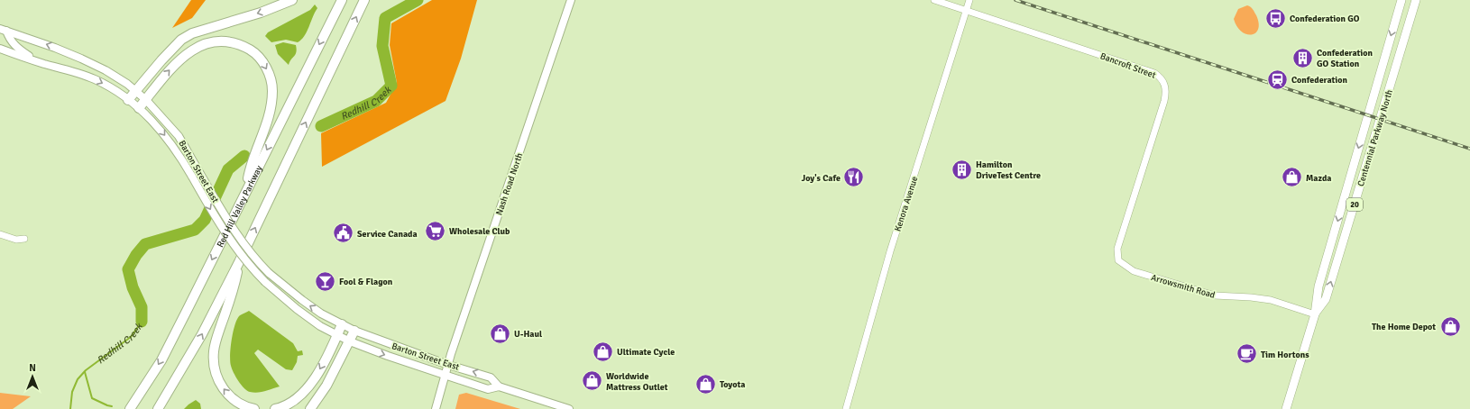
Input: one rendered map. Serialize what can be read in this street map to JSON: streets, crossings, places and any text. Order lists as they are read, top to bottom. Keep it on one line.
{"streets":{"highway":["Red Hill Valley Parkway"],"main road":["Centennial Parkway North","Barton Street East","Nash Road North","20"],"street":["Bancroft Street","Kenora Avenue","Arrowsmith Road"]},"crossings":[["Bancroft Street","Kenora Avenue"],["Bancroft Street","Arrowsmith Road"],["Centennial Parkway North","Arrowsmith Road"],["Barton Street East","Nash Road North"]],"water":["Redhill Creek"],"places":{"bus stop":["Confederation GO"],"building":["Confederation GO Station","Hamilton DriveTest Centre"],"station":["Confederation"],"restaurant":["Joy's Cafe"],"shop":["Mazda","The Home Depot","U-Haul","Ultimate Cycle","Worldwide Mattress Outlet","Toyota"],"supermarket":["Wholesale Club"],"public building":["Service Canada"],"bar":["Fool & Flagon"],"cafe":["Tim Hortons"]},"north":"top"}
